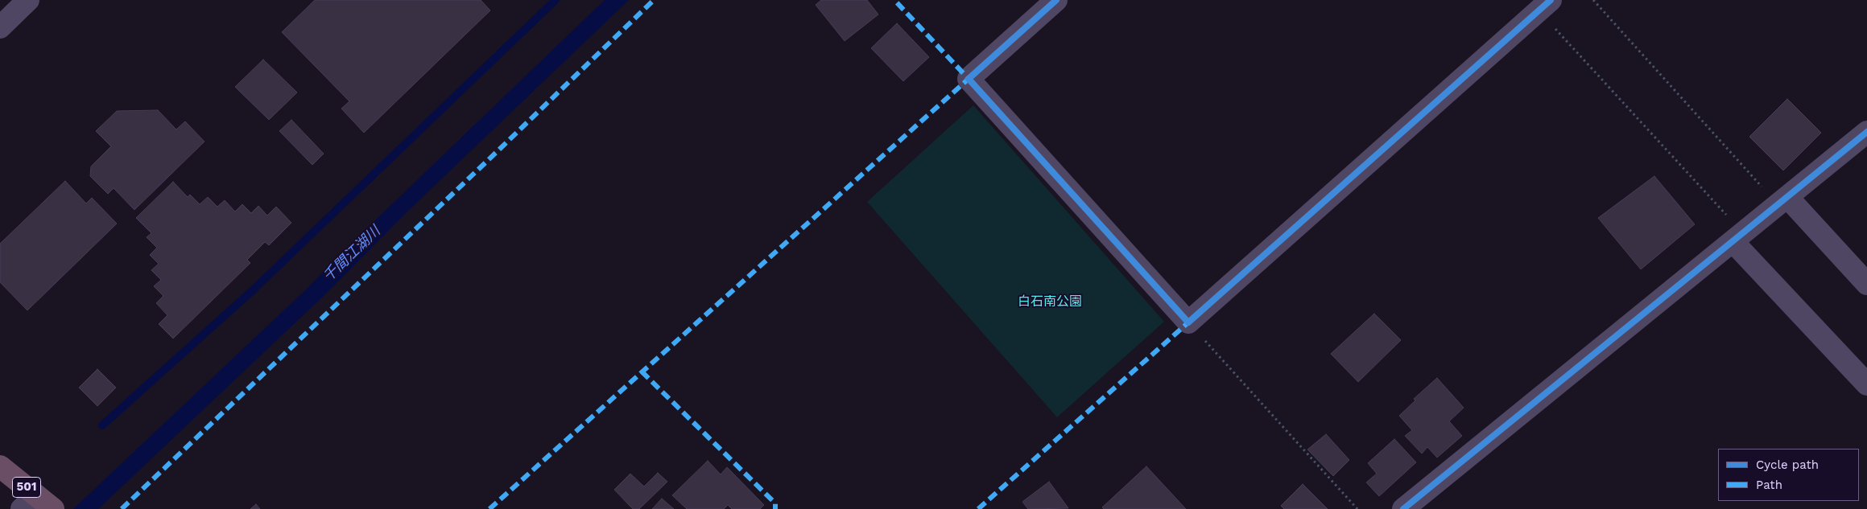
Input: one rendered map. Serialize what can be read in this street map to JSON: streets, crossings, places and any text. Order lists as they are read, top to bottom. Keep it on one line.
{"streets":{"highway":["501"]},"water":["千間江湖川"],"parks":["白石南公園"],"legend":["Cycle path","Path"]}
